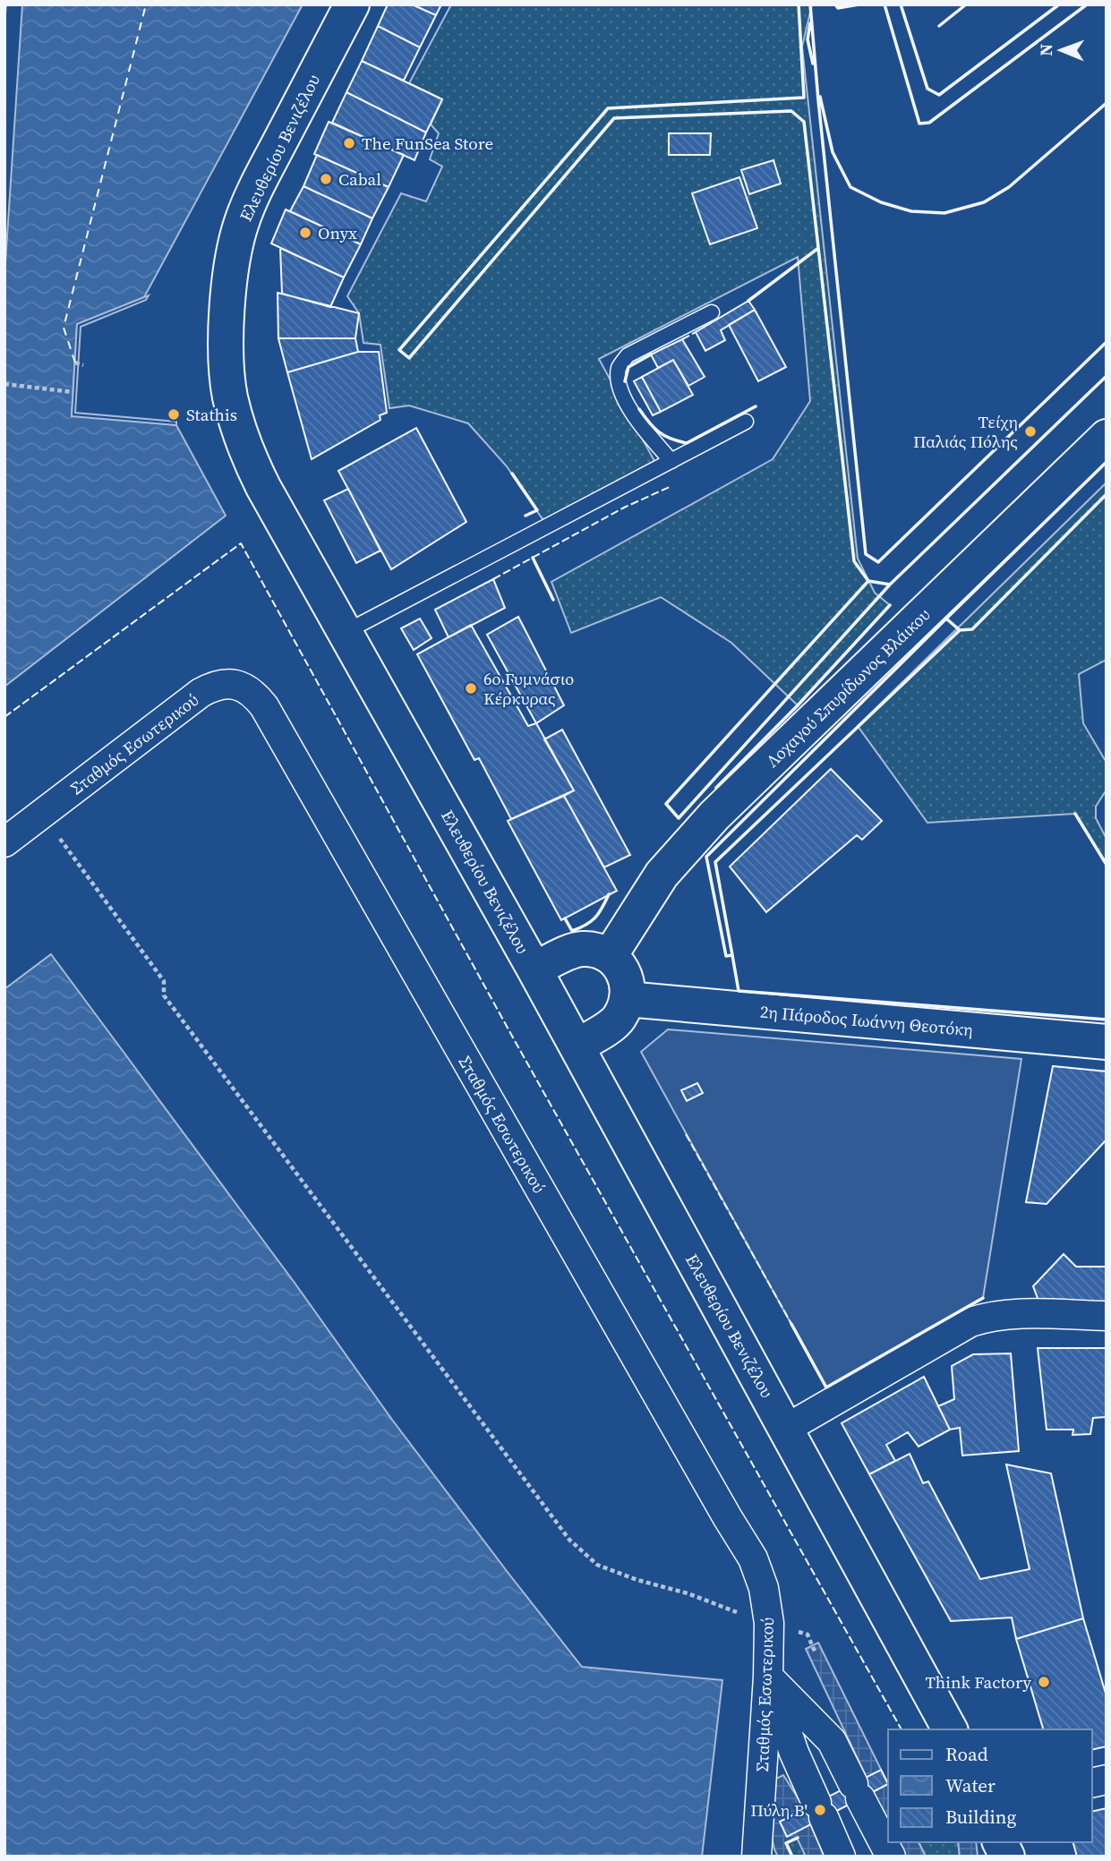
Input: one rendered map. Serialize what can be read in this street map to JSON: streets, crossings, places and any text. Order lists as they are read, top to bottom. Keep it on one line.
{"streets":{"main road":["Ελευθερίου Βενιζέλου","Λοχαγού Σπυρίδωνος Βλάικου","2η Πάροδος Ιωάννη Θεοτόκη"],"street":["Σταθμός Εσωτερικού"]},"places":["The FunSea Store","Cabal","Onyx","Stathis","Τείχη Παλιάς Πόλης","6ο Γυμνάσιο Κέρκυρας","Think Factory","Πύλη Β'"],"legend":["Road","Water","Building"],"north":"left"}
